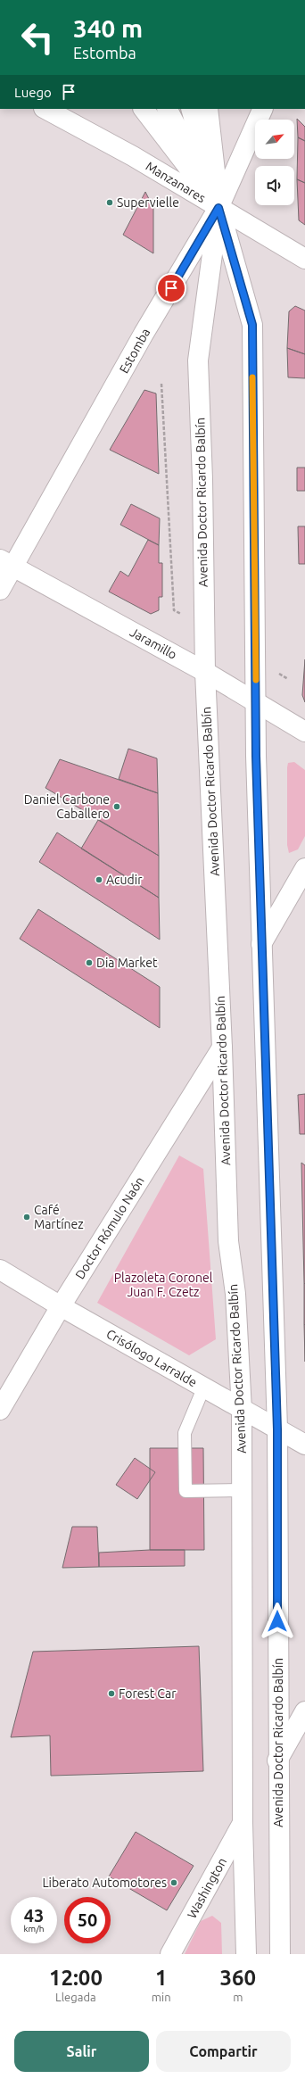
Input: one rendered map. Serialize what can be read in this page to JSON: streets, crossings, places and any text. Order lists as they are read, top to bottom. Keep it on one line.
{"streets":{"main road":["Manzanares","Estomba","Avenida Doctor Ricardo Balbín","Jaramillo","Doctor Rómulo Naón","Crisólogo Larralde","Washington"]},"crossings":[["Manzanares","Estomba"],["Manzanares","Avenida Doctor Ricardo Balbín"],["Estomba","Avenida Doctor Ricardo Balbín"],["Estomba","Jaramillo"],["Avenida Doctor Ricardo Balbín","Jaramillo"],["Avenida Doctor Ricardo Balbín","Doctor Rómulo Naón"],["Avenida Doctor Ricardo Balbín","Crisólogo Larralde"],["Avenida Doctor Ricardo Balbín","Washington"],["Doctor Rómulo Naón","Crisólogo Larralde"]],"parks":["Plazoleta Coronel Juan F. Czetz"],"places":["Supervielle","Daniel Carbone Caballero","Acudir","Dia Market","Café Martínez","Forest Car","Liberato Automotores"],"north":"top right","page":{"turn":["340 m","Estomba"],"then":"Luego","speed":"43 km/h","limit":"50","eta":["12:00","Llegada","1","min","360","m"],"buttons":["Salir","Compartir"]}}
